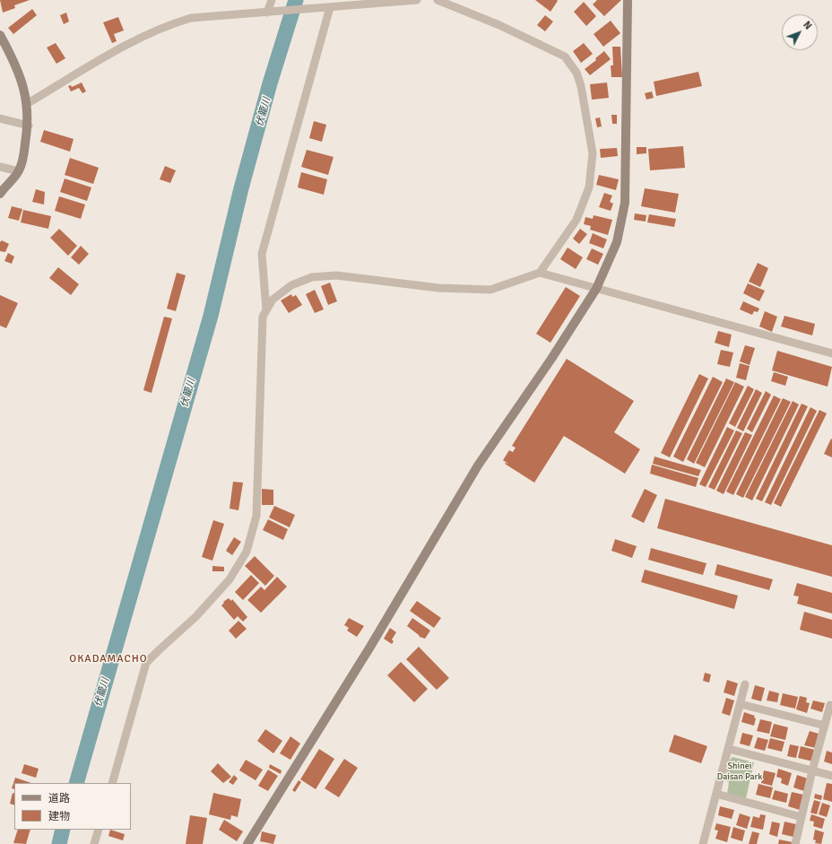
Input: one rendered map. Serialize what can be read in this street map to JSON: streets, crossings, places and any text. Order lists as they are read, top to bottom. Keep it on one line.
{"districts":["OKADAMACHO"],"water":["伏籠川"],"parks":["Shinei Daisan Park"],"legend":["道路","建物"],"north":"top right"}
